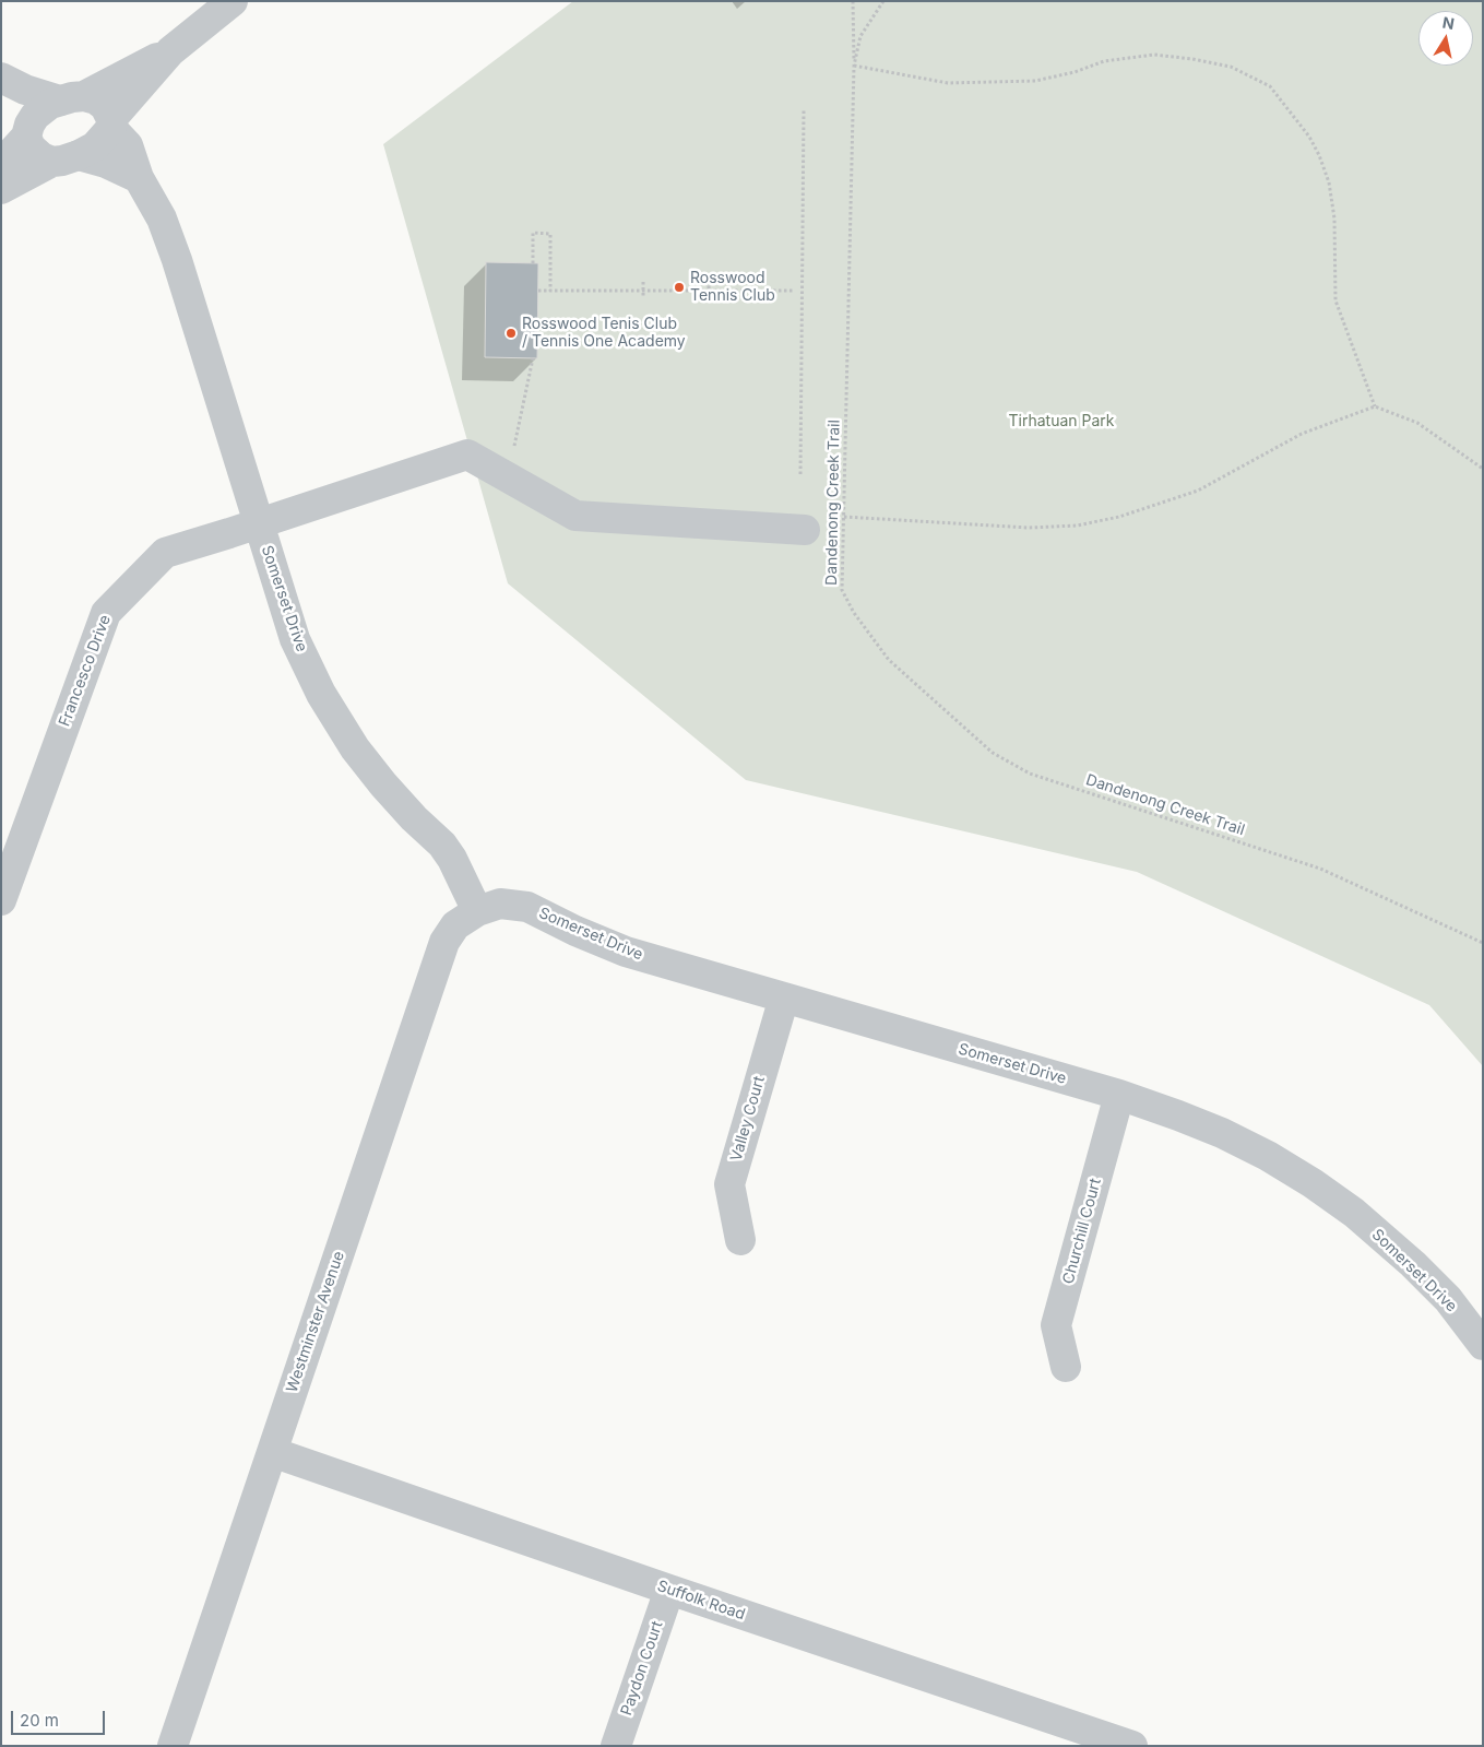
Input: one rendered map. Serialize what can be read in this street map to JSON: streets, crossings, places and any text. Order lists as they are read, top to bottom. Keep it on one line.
{"streets":{"street":["Somerset Drive","Francesco Drive","Valley Court","Churchill Court","Westminster Avenue","Suffolk Road","Paydon Court"],"path":["Dandenong Creek Trail"]},"crossings":[["Somerset Drive","Francesco Drive"],["Somerset Drive","Valley Court"],["Somerset Drive","Churchill Court"],["Somerset Drive","Westminster Avenue"],["Westminster Avenue","Suffolk Road"],["Suffolk Road","Paydon Court"]],"parks":["Tirhatuan Park"],"places":["Rosswood Tennis Club","Rosswood Tenis Club / Tennis One Academy"],"scale_bar":"20 m","north":"top"}
